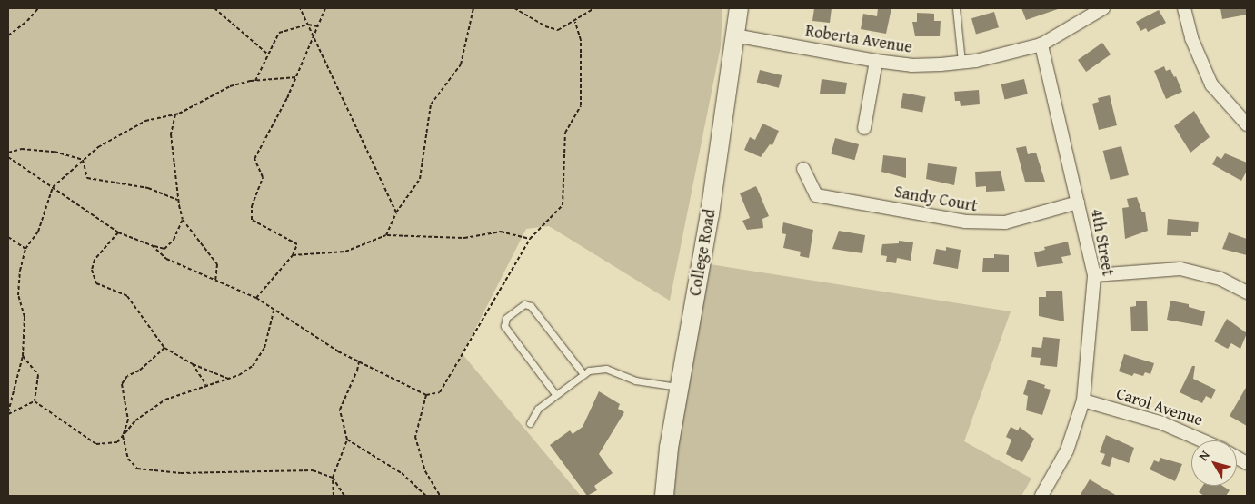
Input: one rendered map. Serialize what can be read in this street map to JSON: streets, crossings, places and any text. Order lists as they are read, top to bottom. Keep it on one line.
{"streets":{"street":["Roberta Avenue","Sandy Court","4th Street","College Road","Carol Avenue"]},"crossings":[["Roberta Avenue","4th Street"],["Roberta Avenue","College Road"],["Sandy Court","4th Street"],["4th Street","Carol Avenue"]],"north":"top left"}
